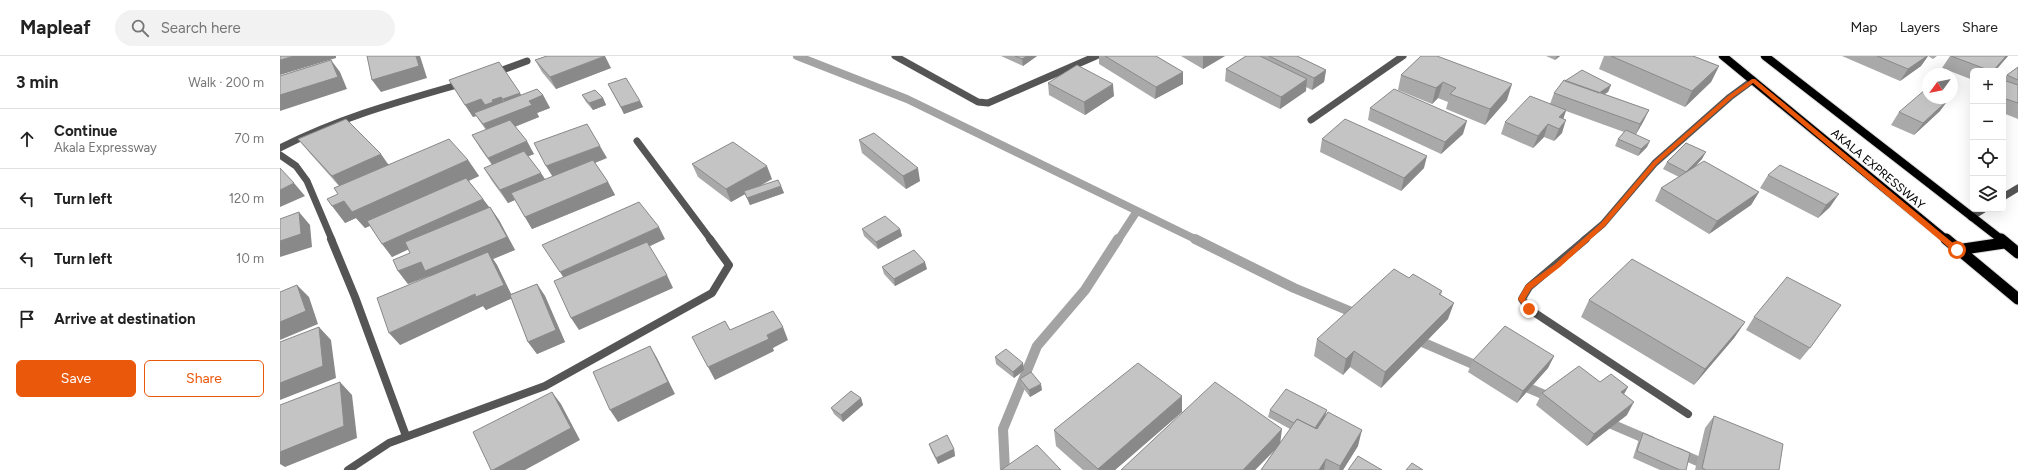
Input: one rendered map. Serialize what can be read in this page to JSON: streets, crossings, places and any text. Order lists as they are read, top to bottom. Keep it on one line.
{"streets":{"main road":["AKALA EXPRESSWAY"]},"north":"bottom left","page":{"header":"Mapleaf","search":"Search here","nav":["Map","Layers","Share"],"heading":["3 min","Walk · 200 m"],"map_buttons":["+","−"],"list":[["Continue","Akala Expressway","70 m"],["Turn left","120 m"],["Turn left","10 m"],"Arrive at destination"],"buttons":["Save","Share"]}}
